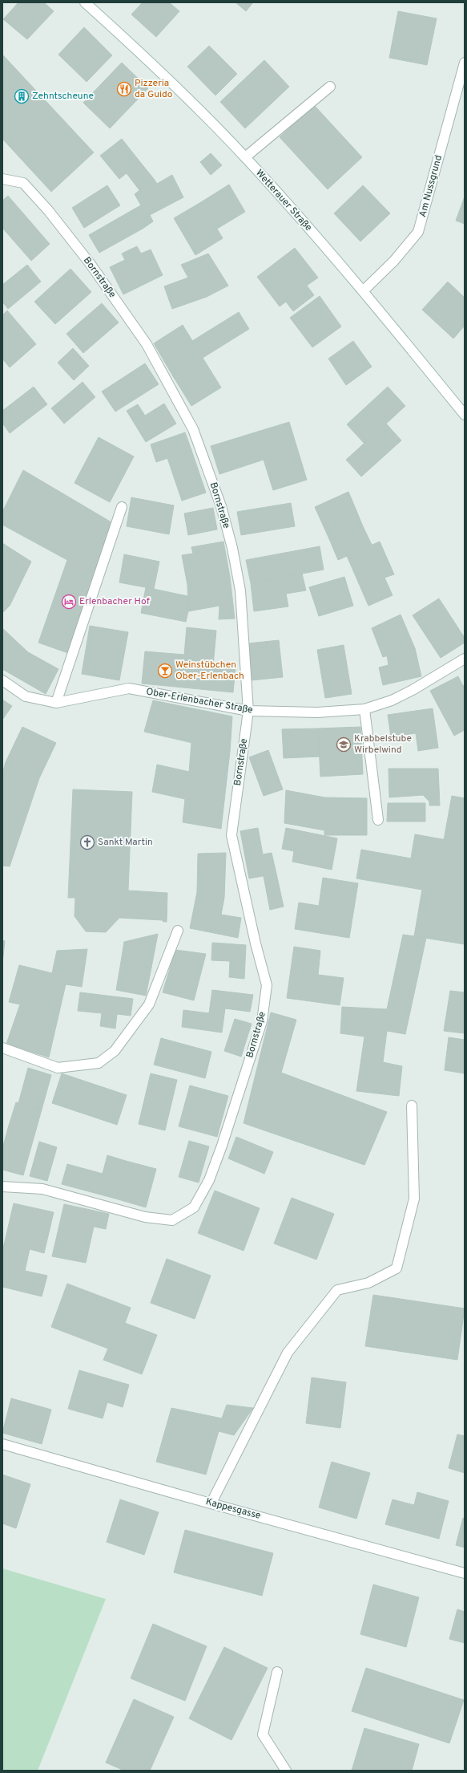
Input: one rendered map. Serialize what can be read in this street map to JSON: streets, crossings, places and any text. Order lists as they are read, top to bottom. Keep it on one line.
{"streets":{"street":["Am Nussgrund","Wetterauer Straße","Bornstraße","Ober-Erlenbacher Straße","Kappesgasse"]},"crossings":[["Am Nussgrund","Wetterauer Straße"],["Bornstraße","Ober-Erlenbacher Straße"]],"places":{"restaurant":["Pizzeria da Guido"],"building":["Zehntscheune"],"hotel":["Erlenbacher Hof"],"bar":["Weinstübchen Ober-Erlenbach"],"school or university":["Krabbelstube Wirbelwind"],"church":["Sankt Martin"]}}
